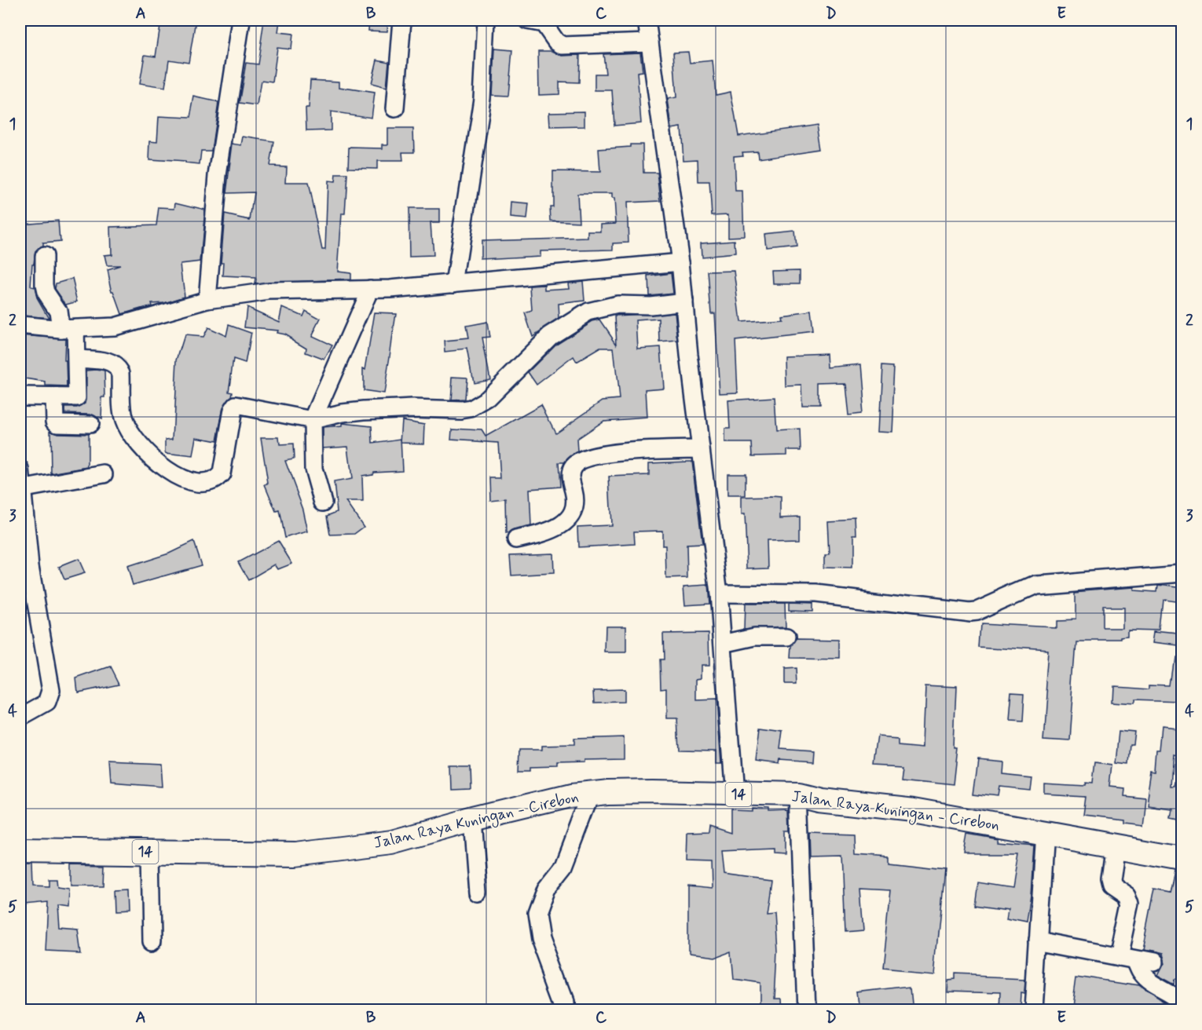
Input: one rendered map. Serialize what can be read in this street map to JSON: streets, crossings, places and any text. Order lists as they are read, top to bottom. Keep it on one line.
{"streets":{"highway":["14","Jalan Raya Kuningan - Cirebon"]},"grid":{"columns":["A","B","C","D","E"],"rows":["1","2","3","4","5"]}}
